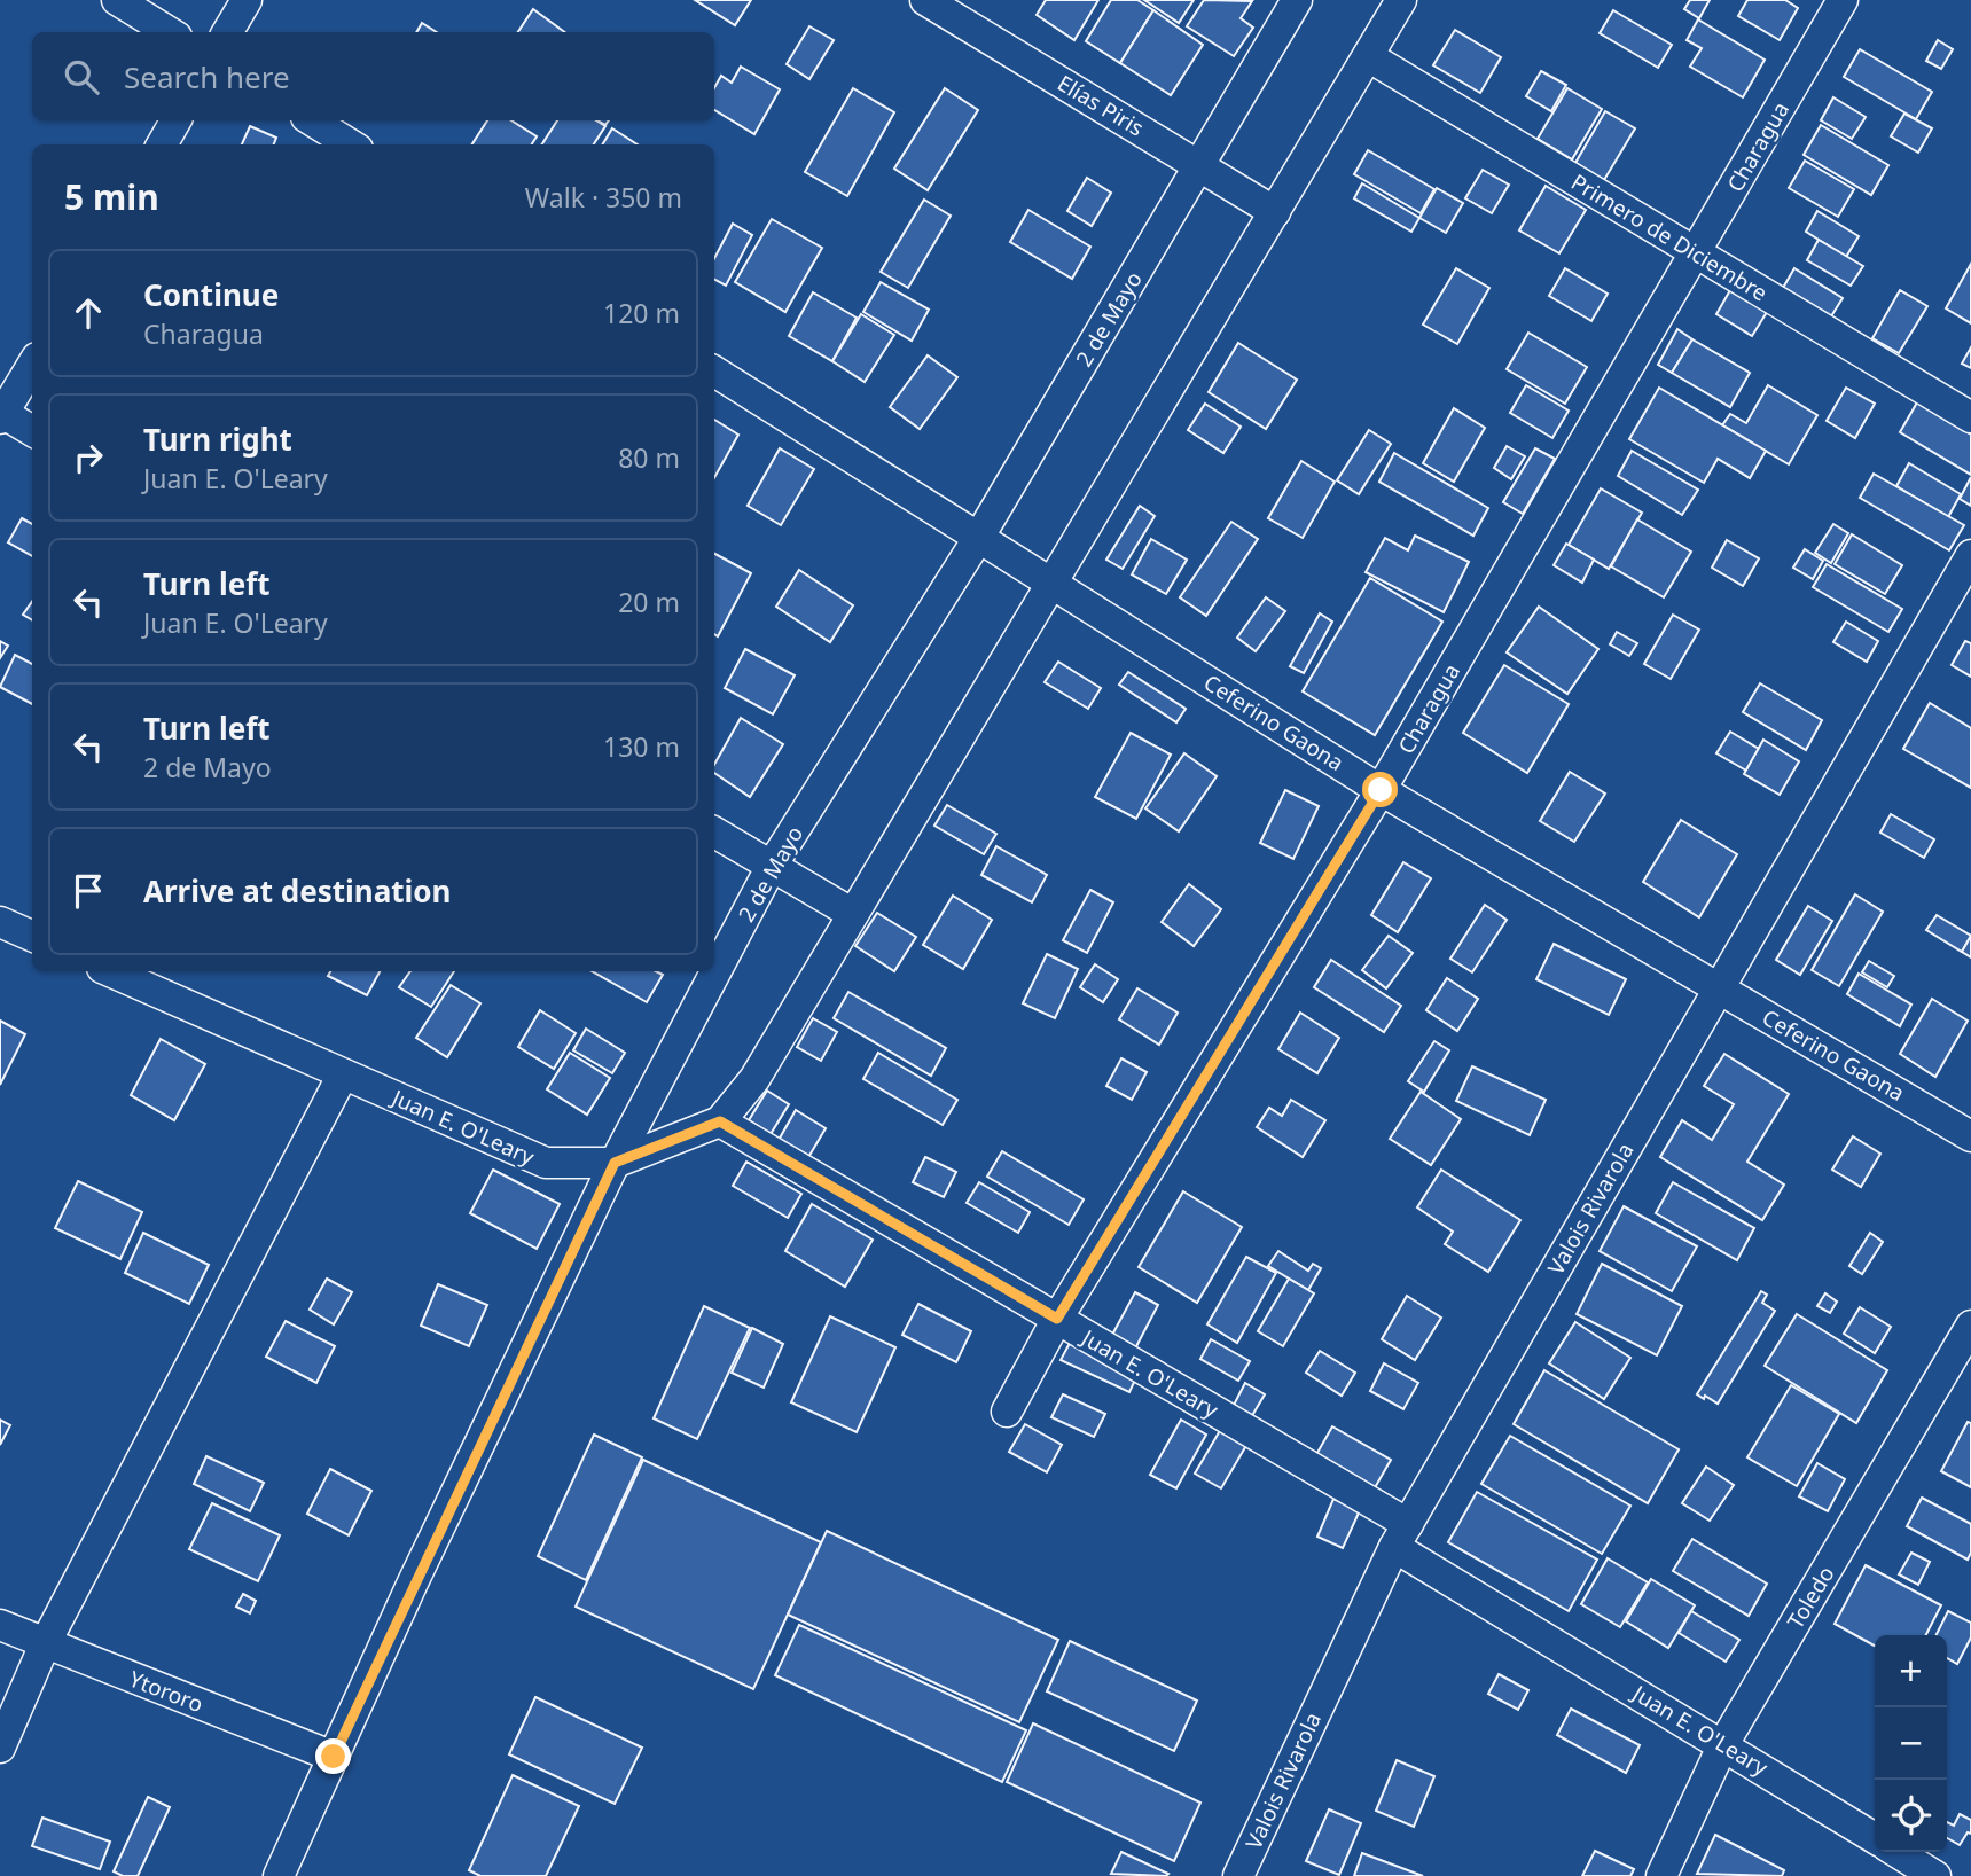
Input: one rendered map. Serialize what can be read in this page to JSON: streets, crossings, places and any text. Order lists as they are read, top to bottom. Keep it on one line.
{"streets":{"street":["Elías Piris","Charagua","Primero de Diciembre","2 de Mayo","Ceferino Gaona","Juan E. O'Leary","Valois Rivarola","Toledo","Ytororo"]},"crossings":[["Elías Piris","2 de Mayo"],["Charagua","Primero de Diciembre"],["Charagua","Ceferino Gaona"],["Charagua","Juan E. O'Leary"],["2 de Mayo","Ceferino Gaona"],["2 de Mayo","Juan E. O'Leary"],["2 de Mayo","Ytororo"],["Ceferino Gaona","Valois Rivarola"],["Juan E. O'Leary","Valois Rivarola"],["Juan E. O'Leary","Toledo"]],"page":{"search":"Search here","heading":["5 min","Walk · 350 m"],"list":[["Continue","Charagua","120 m"],["Turn right","Juan E. O'Leary","80 m"],["Turn left","Juan E. O'Leary","20 m"],["Turn left","2 de Mayo","130 m"],"Arrive at destination"],"map_buttons":["+","−"]}}
